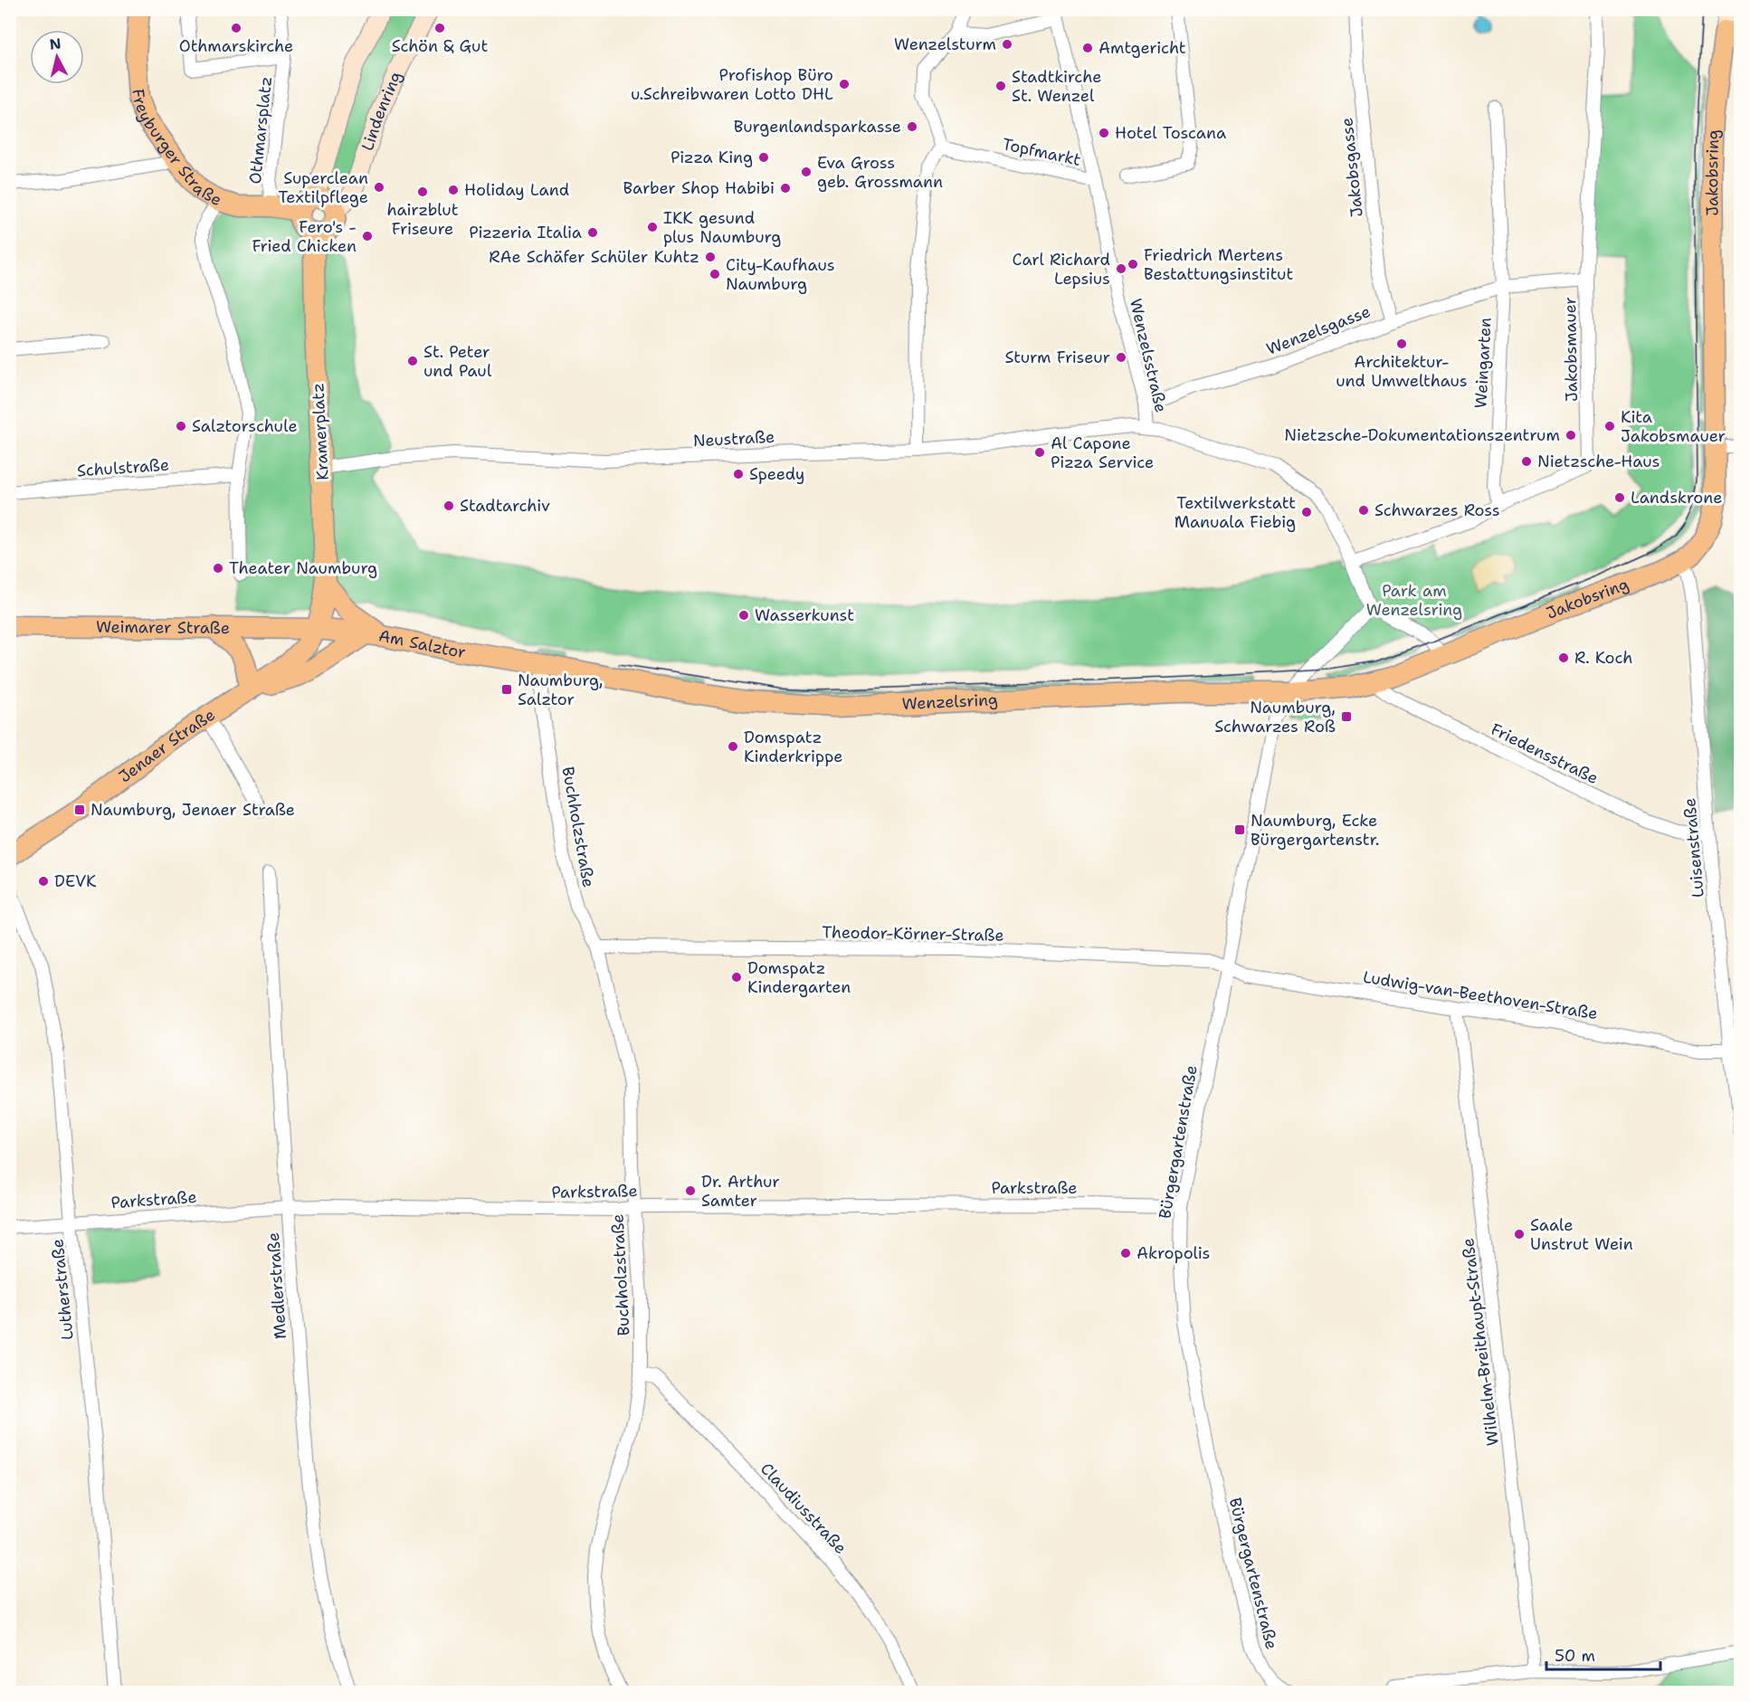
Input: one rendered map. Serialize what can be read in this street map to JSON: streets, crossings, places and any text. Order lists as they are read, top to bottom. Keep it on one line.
{"streets":{"main road":["Lindenring","Freyburger Straße","Jakobsring","Kramerplatz","Weimarer Straße","Am Salztor","Wenzelsring","Jenaer Straße"],"street":["Othmarsplatz","Topfmarkt","Jakobsgasse","Wenzelsgasse","Jakobsmauer","Wenzelsstraße","Weingarten","Neustraße","Schulstraße","Friedensstraße","Buchholzstraße","Luisenstraße","Theodor-Körner-Straße","Ludwig-van-Beethoven-Straße","Bürgergartenstraße","Parkstraße","Medlerstraße","Lutherstraße","Wilhelm-Breithaupt-Straße","Claudiusstraße"]},"crossings":[["Lindenring","Freyburger Straße"],["Lindenring","Kramerplatz"],["Othmarsplatz","Freyburger Straße"],["Freyburger Straße","Kramerplatz"],["Topfmarkt","Wenzelsstraße"],["Jakobsgasse","Wenzelsgasse"],["Jakobsring","Wenzelsring"],["Jakobsring","Friedensstraße"],["Jakobsring","Luisenstraße"],["Wenzelsgasse","Wenzelsstraße"],["Wenzelsgasse","Weingarten"],["Jakobsmauer","Wenzelsstraße"],["Jakobsmauer","Weingarten"],["Wenzelsstraße","Neustraße"],["Wenzelsstraße","Bürgergartenstraße"],["Kramerplatz","Neustraße"],["Kramerplatz","Weimarer Straße"],["Kramerplatz","Am Salztor"],["Kramerplatz","Jenaer Straße"],["Weimarer Straße","Am Salztor"],["Weimarer Straße","Jenaer Straße"],["Am Salztor","Wenzelsring"],["Am Salztor","Jenaer Straße"],["Am Salztor","Buchholzstraße"],["Wenzelsring","Friedensstraße"],["Wenzelsring","Buchholzstraße"],["Wenzelsring","Bürgergartenstraße"],["Friedensstraße","Luisenstraße"],["Buchholzstraße","Theodor-Körner-Straße"],["Buchholzstraße","Parkstraße"],["Buchholzstraße","Claudiusstraße"],["Luisenstraße","Ludwig-van-Beethoven-Straße"],["Theodor-Körner-Straße","Ludwig-van-Beethoven-Straße"],["Theodor-Körner-Straße","Bürgergartenstraße"],["Ludwig-van-Beethoven-Straße","Bürgergartenstraße"],["Ludwig-van-Beethoven-Straße","Wilhelm-Breithaupt-Straße"],["Bürgergartenstraße","Parkstraße"],["Parkstraße","Medlerstraße"],["Parkstraße","Lutherstraße"]],"parks":["Park am Wenzelsring"],"places":{"other":["Othmarskirche","Schön & Gut","Wenzelsturm","Amtgericht","Profishop Büro u.Schreibwaren Lotto DHL","Stadtkirche St. Wenzel","Burgenlandsparkasse","Hotel Toscana","Pizza King","Eva Gross geb. Grossmann","Superclean Textilpflege","Barber Shop Habibi","Holiday Land","hairzblut Friseure","IKK gesund plus Naumburg","Pizzeria Italia","Fero's - Fried Chicken","RAe Schäfer Schüler Kuhtz","Friedrich Mertens Bestattungsinstitut","Carl Richard Lepsius","City-Kaufhaus Naumburg","Architektur- und Umwelthaus","Sturm Friseur","St. Peter und Paul","Salztorschule","Kita Jakobsmauer","Nietzsche-Dokumentationszentrum","Al Capone Pizza Service","Nietzsche-Haus","Speedy","Landskrone","Stadtarchiv","Schwarzes Ross","Textilwerkstatt Manuala Fiebig","Theater Naumburg","Wasserkunst","R. Koch","Domspatz Kinderkrippe","DEVK","Domspatz Kindergarten","Dr. Arthur Samter","Saale Unstrut Wein","Akropolis"],"transit":["Naumburg, Salztor","Naumburg, Schwarzes Roß","Naumburg, Jenaer Straße","Naumburg, Ecke Bürgergartenstr."]},"scale_bar":"50 m","north":"top"}
